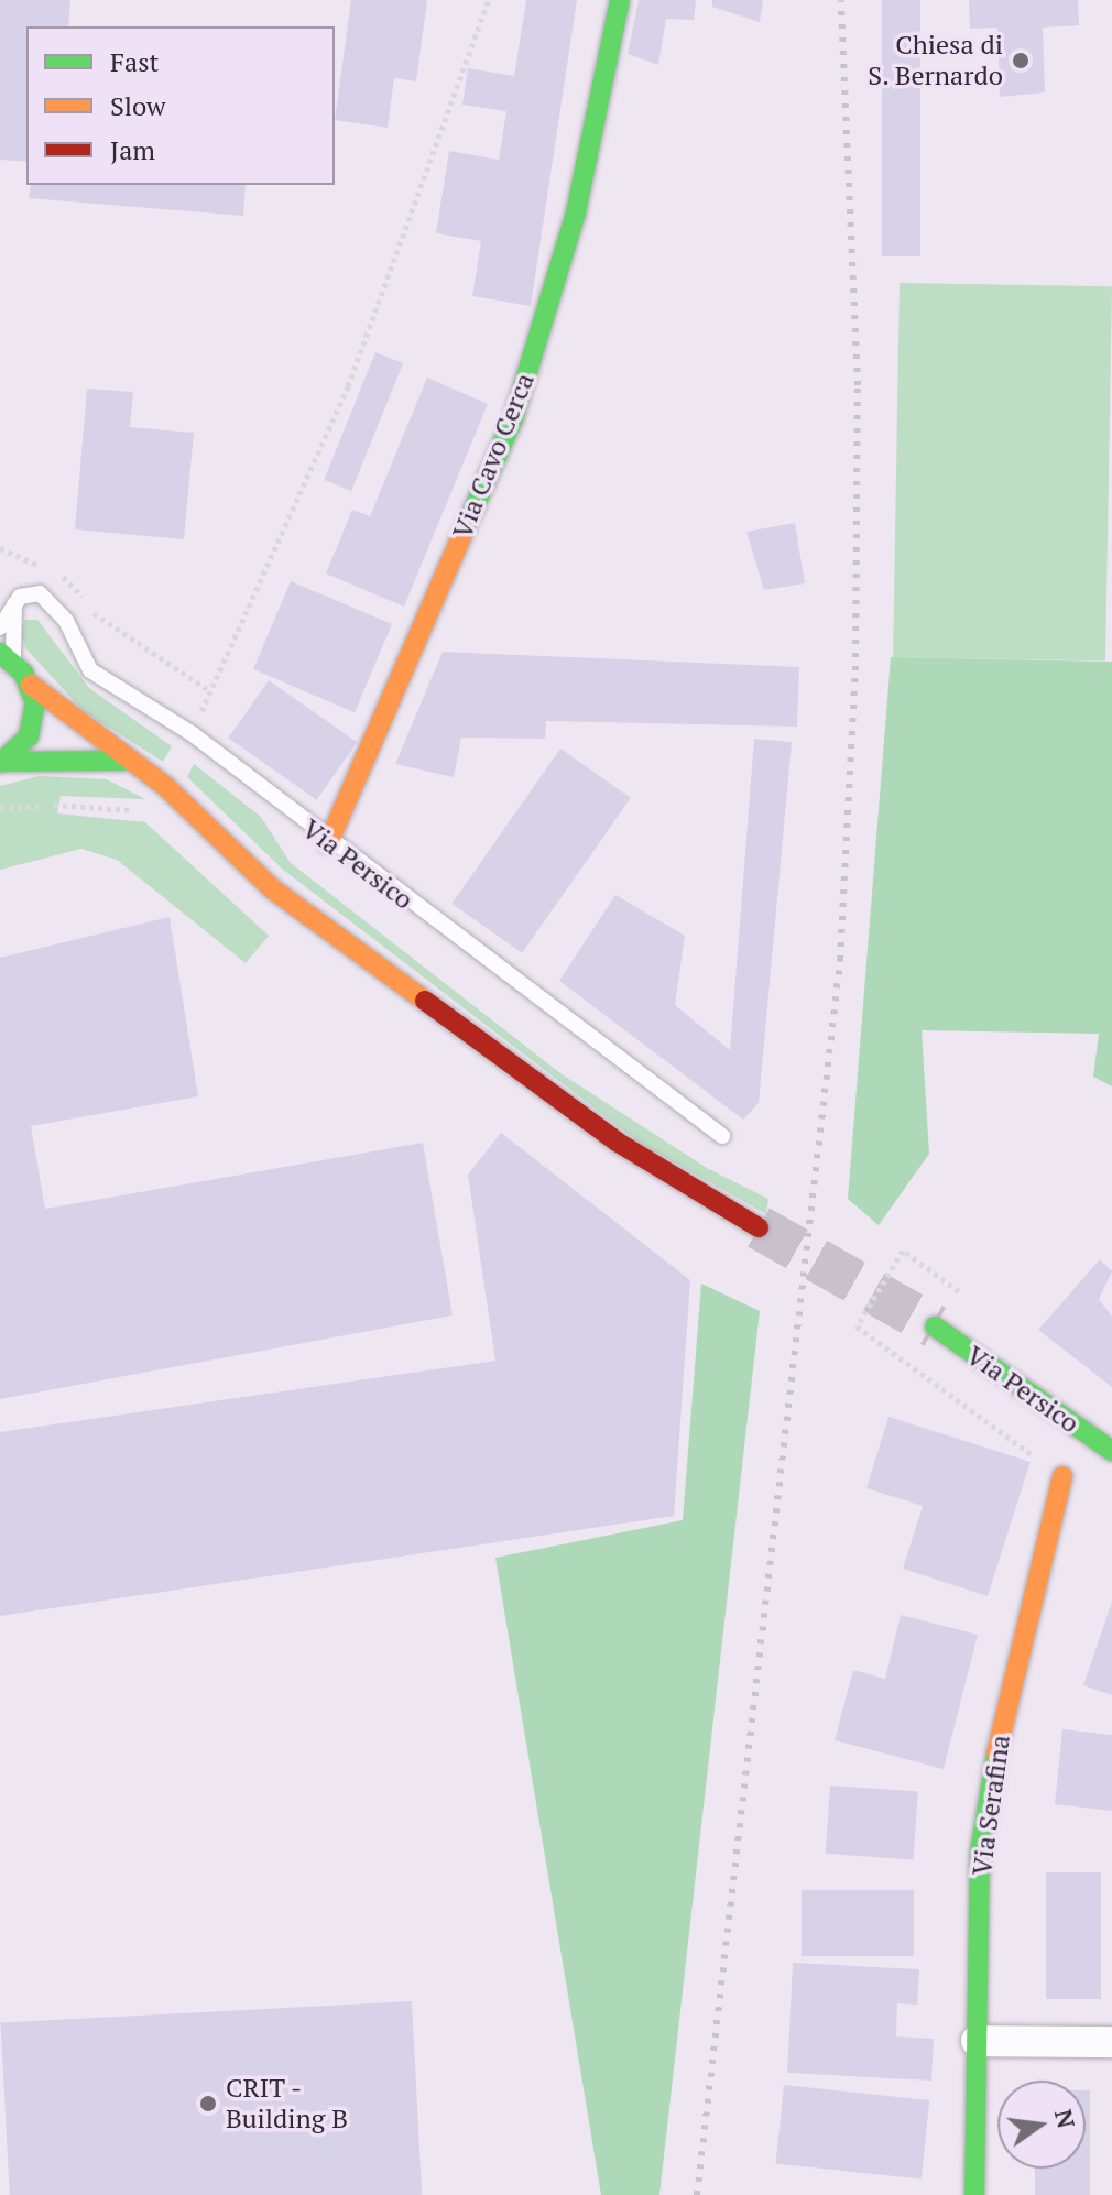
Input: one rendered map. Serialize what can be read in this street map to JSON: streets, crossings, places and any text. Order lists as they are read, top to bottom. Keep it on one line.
{"streets":{"street":["Via Cavo Cerca","Via Persico","Via Serafina"]},"crossings":[["Via Cavo Cerca","Via Persico"]],"places":["Chiesa di S. Bernardo","CRIT - Building B"],"legend":["Fast","Slow","Jam"],"north":"right"}
